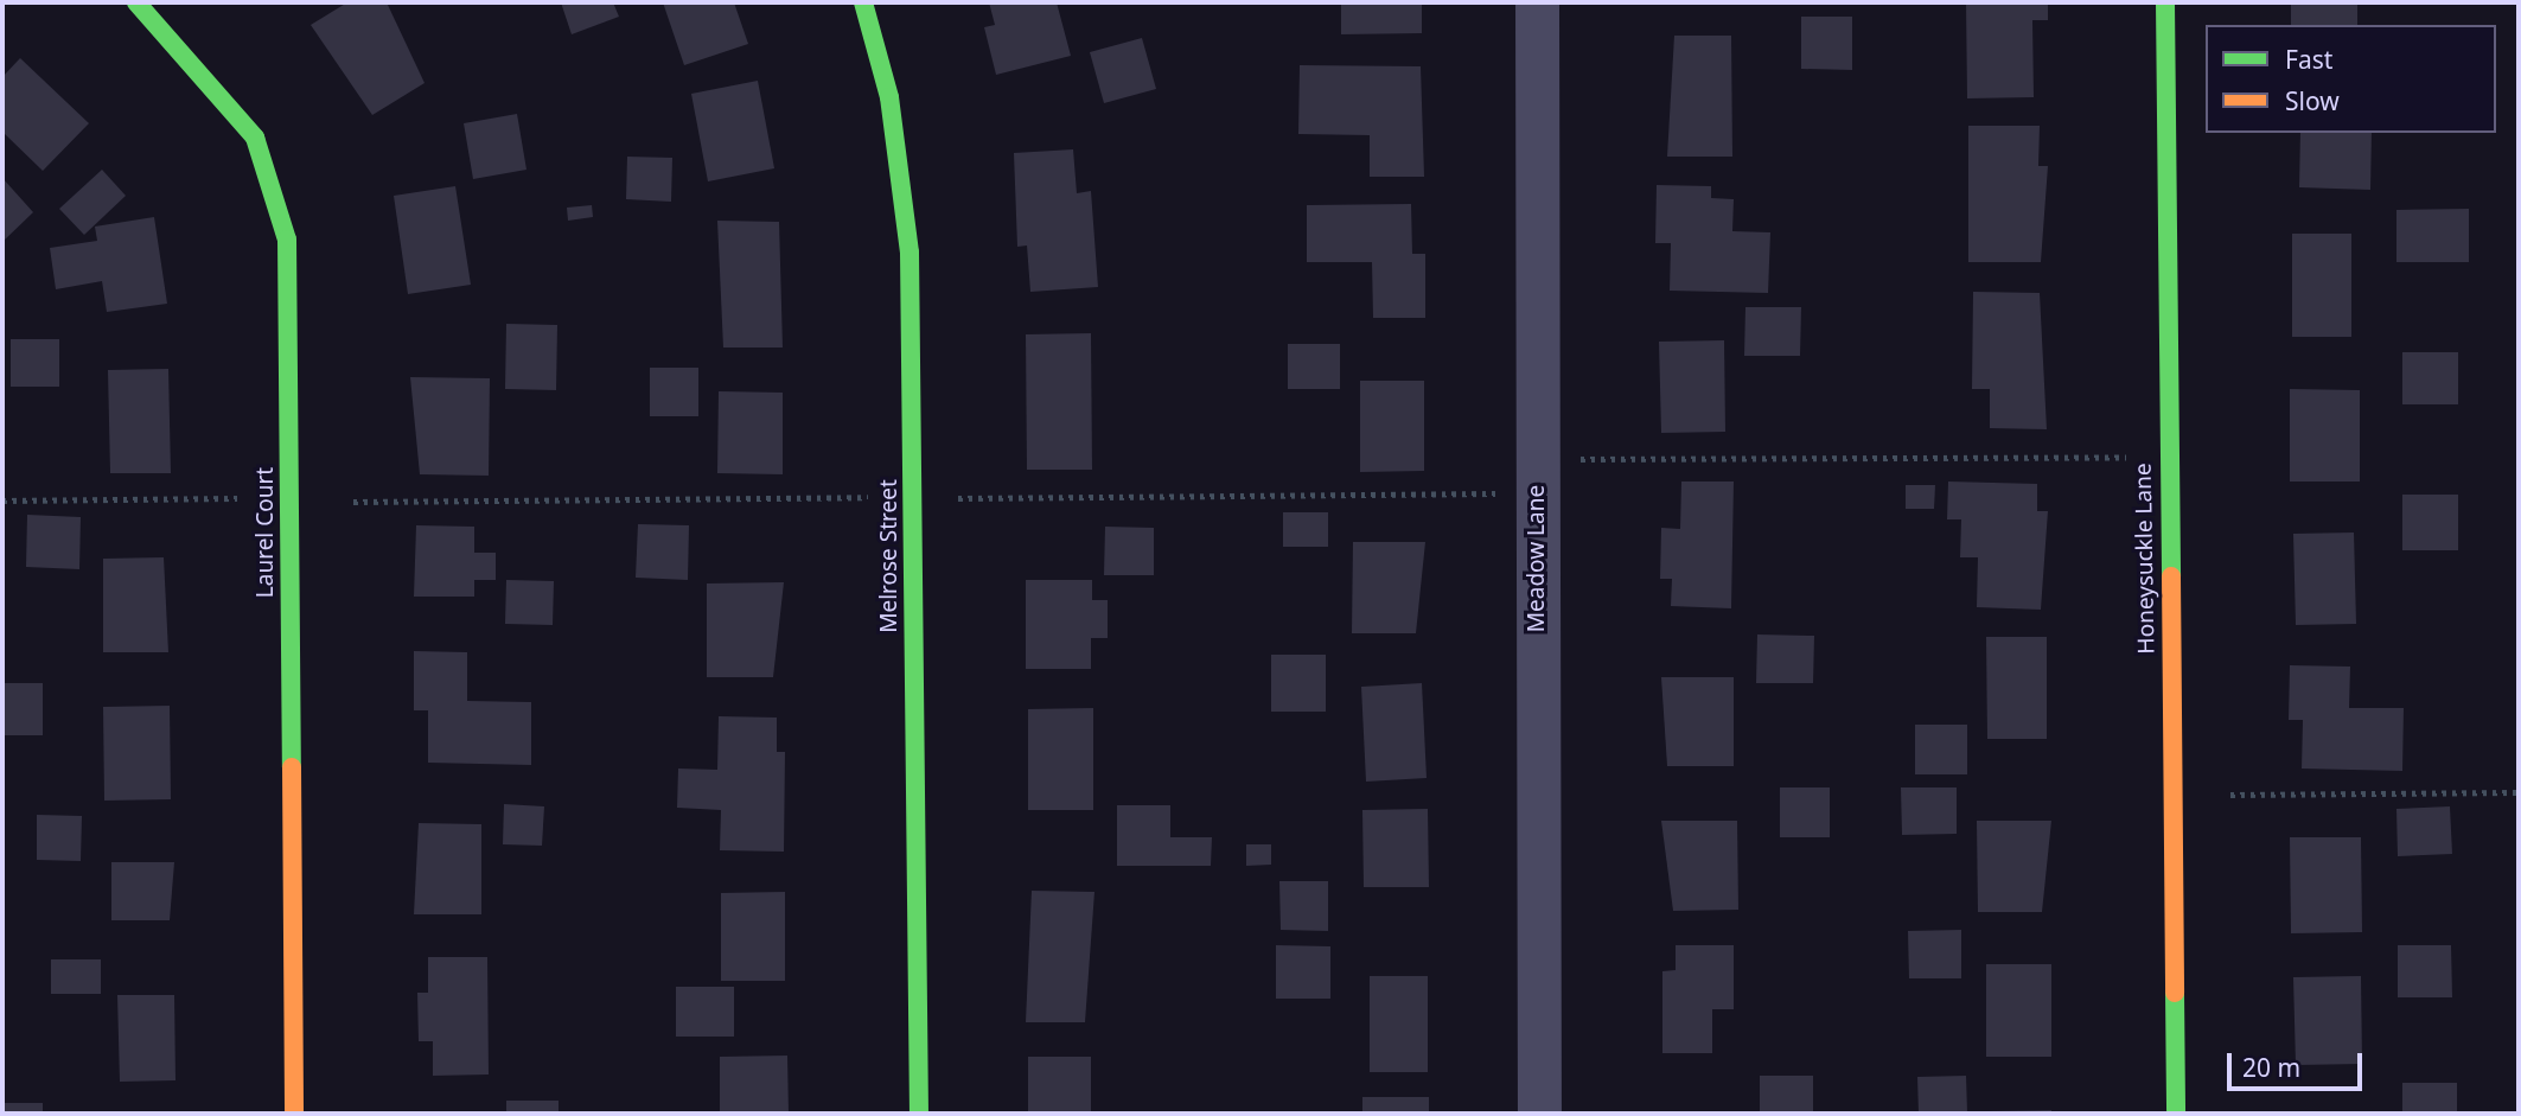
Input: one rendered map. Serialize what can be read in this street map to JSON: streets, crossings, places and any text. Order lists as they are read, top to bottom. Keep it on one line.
{"streets":{"street":["Laurel Court","Melrose Street","Meadow Lane","Honeysuckle Lane"]},"legend":["Fast","Slow"],"scale_bar":"20 m"}
